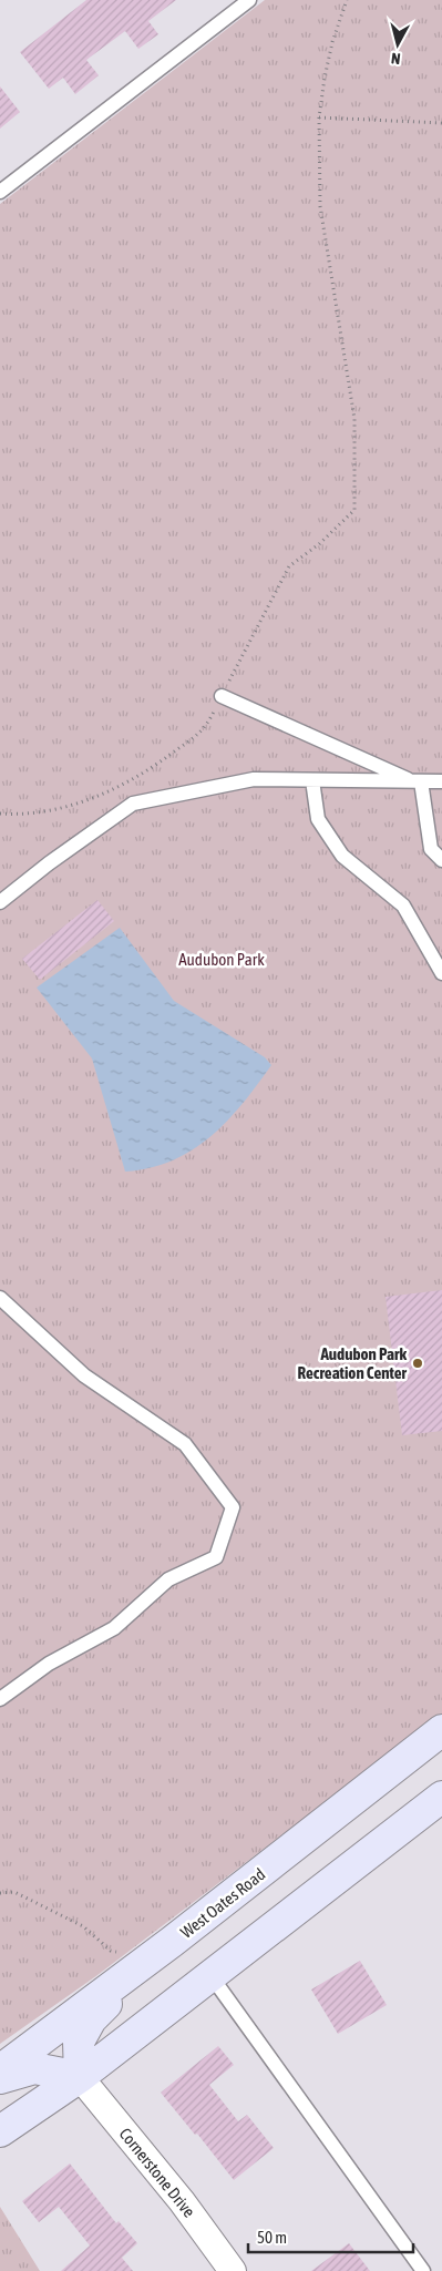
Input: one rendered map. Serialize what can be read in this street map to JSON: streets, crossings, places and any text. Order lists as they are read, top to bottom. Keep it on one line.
{"streets":{"main road":["West Oates Road"],"street":["Cornerstone Drive"]},"parks":["Audubon Park"],"places":["Audubon Park Recreation Center"],"scale_bar":"50 m","north":"bottom"}
